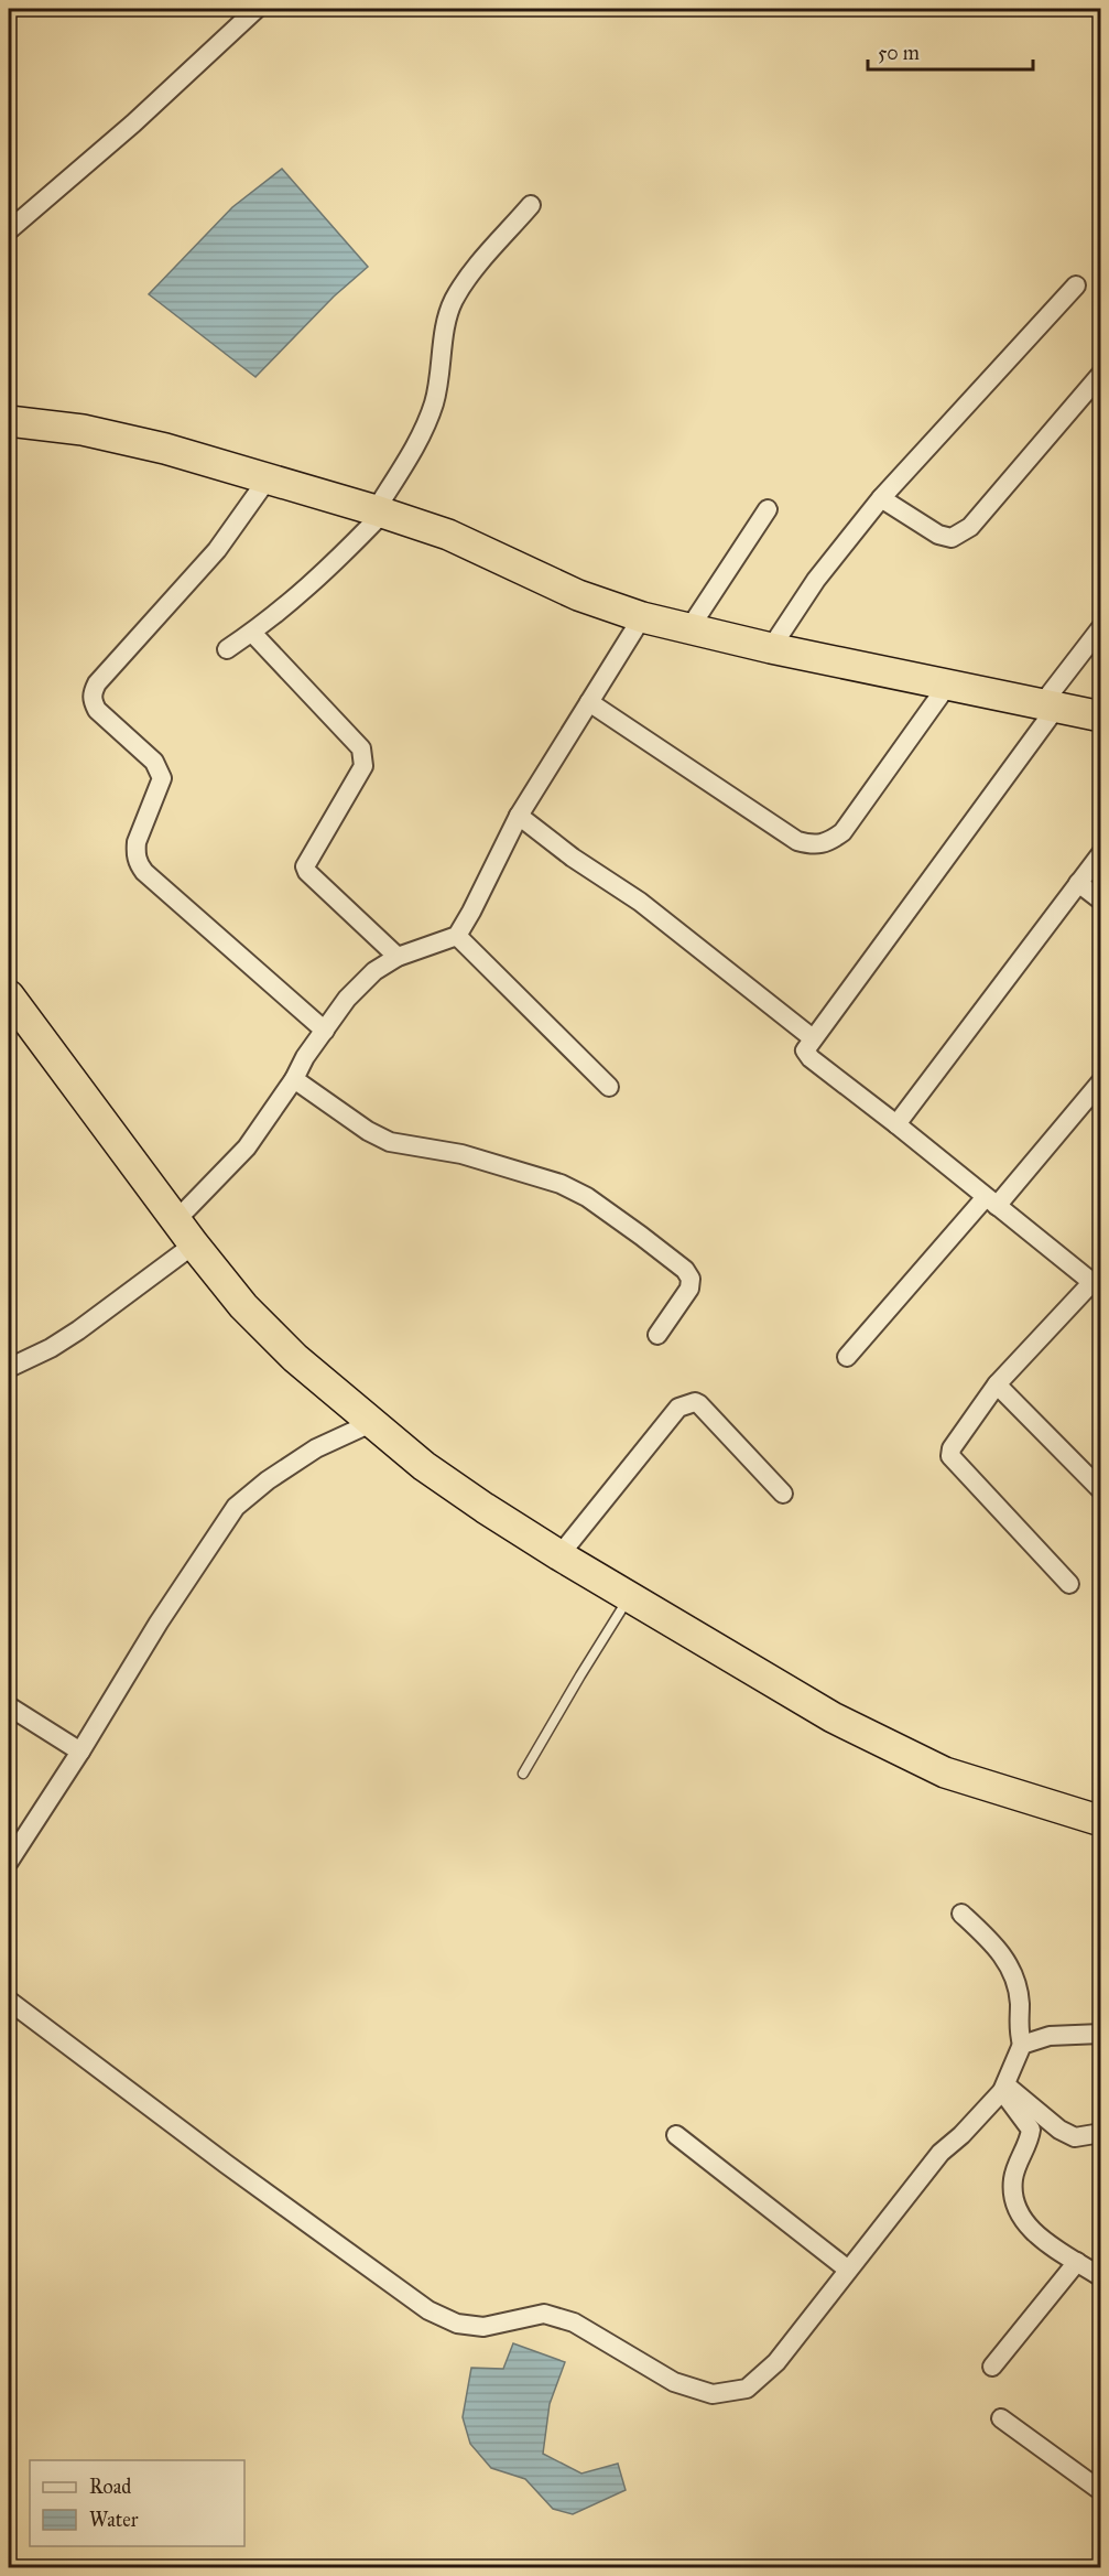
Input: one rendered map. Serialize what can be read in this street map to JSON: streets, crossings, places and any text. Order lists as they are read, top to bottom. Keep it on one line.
{"legend":["Road","Water"],"scale_bar":"50 m"}
